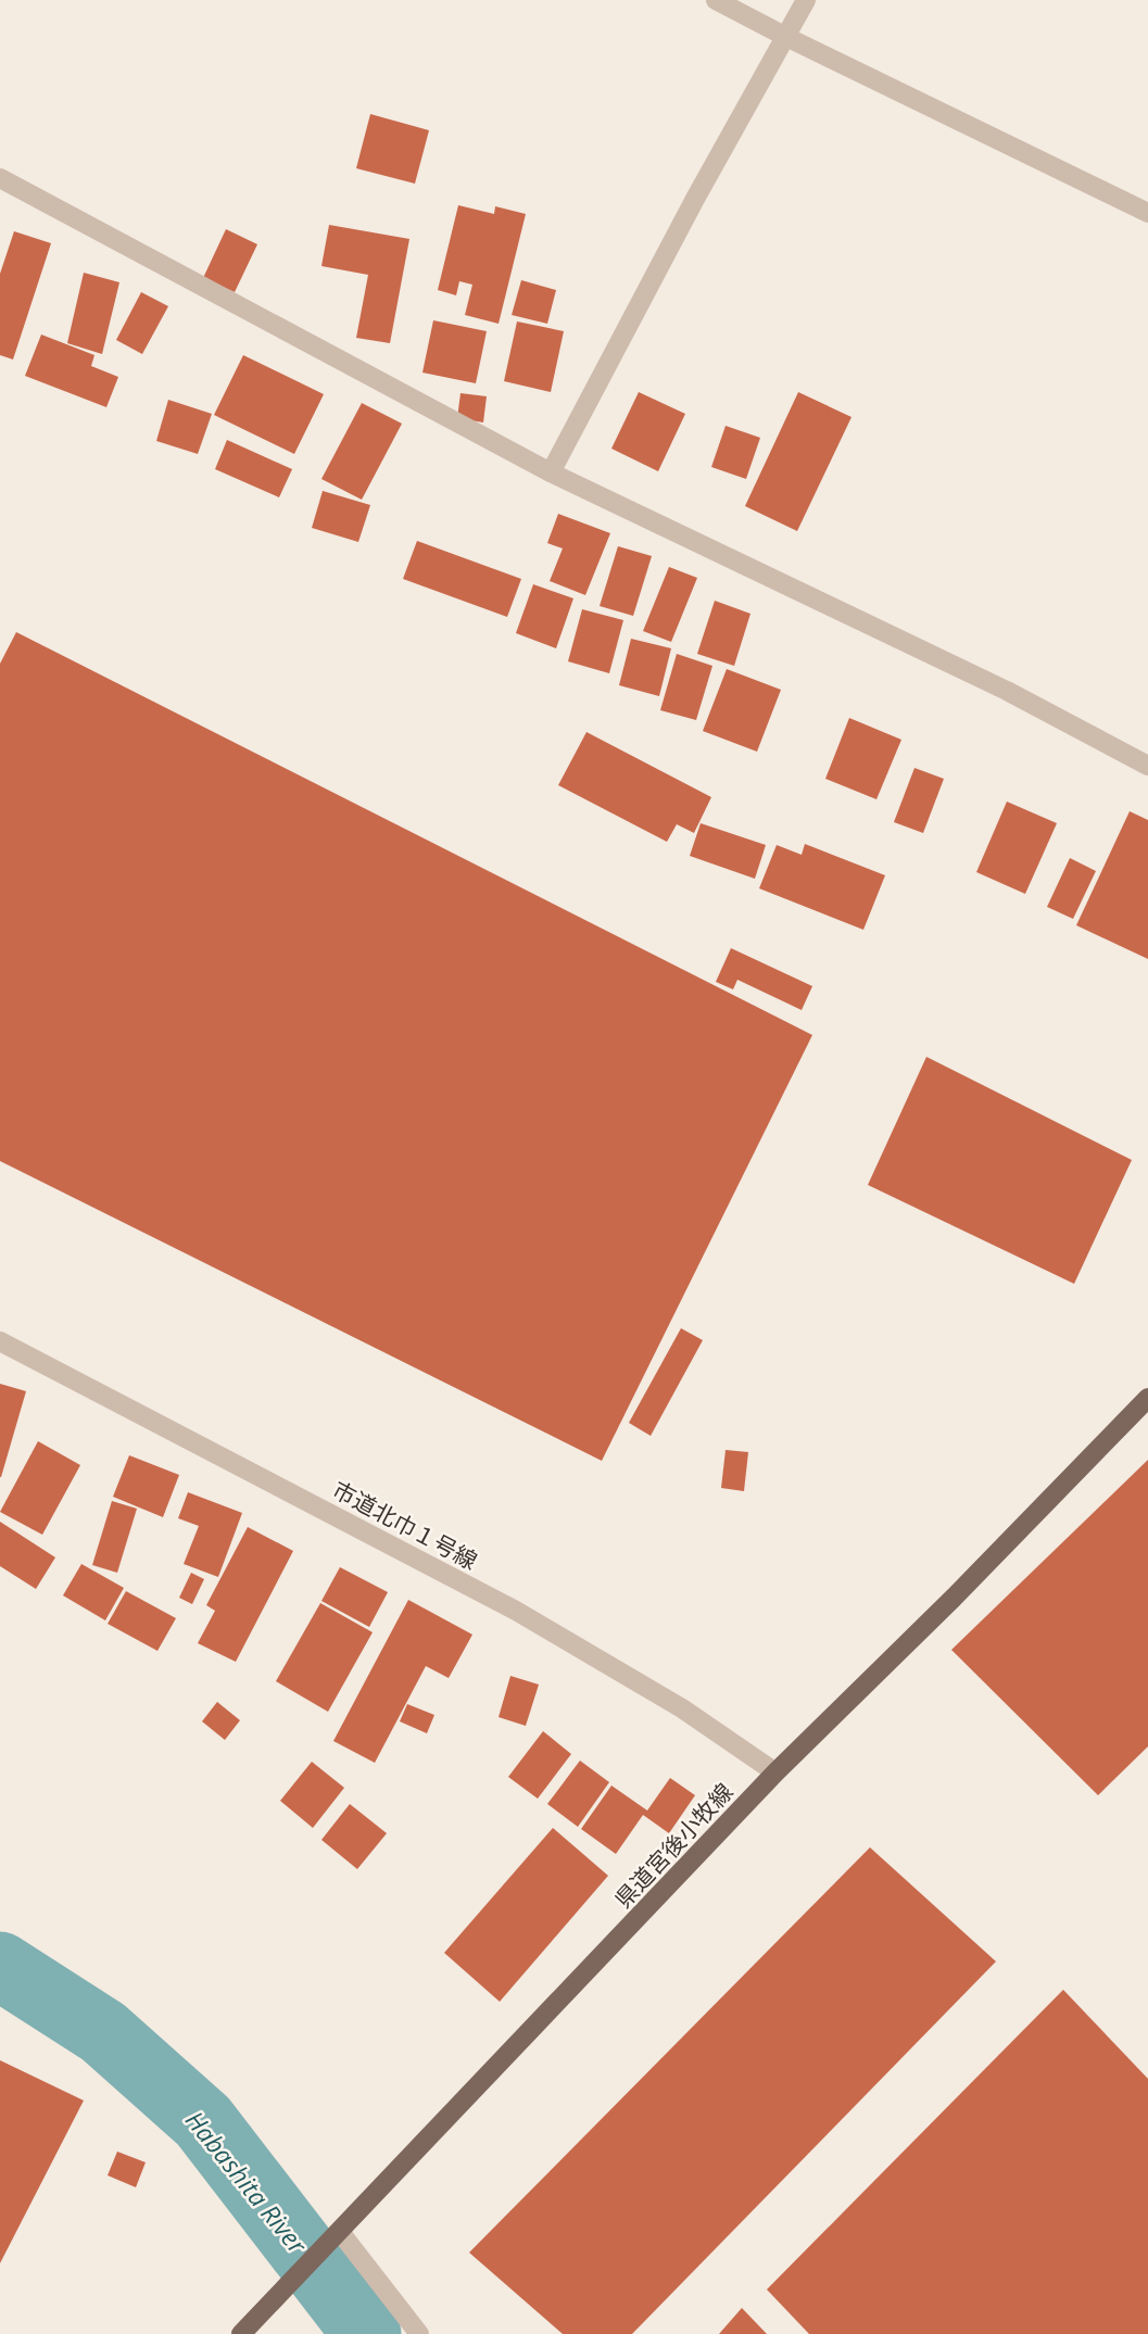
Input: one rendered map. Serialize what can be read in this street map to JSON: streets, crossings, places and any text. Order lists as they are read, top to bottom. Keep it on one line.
{"streets":{"main road":["県道宮後小牧線"],"street":["市道北巾１号線"]},"crossings":[["市道北巾１号線","県道宮後小牧線"]],"water":["Habashita River"]}
